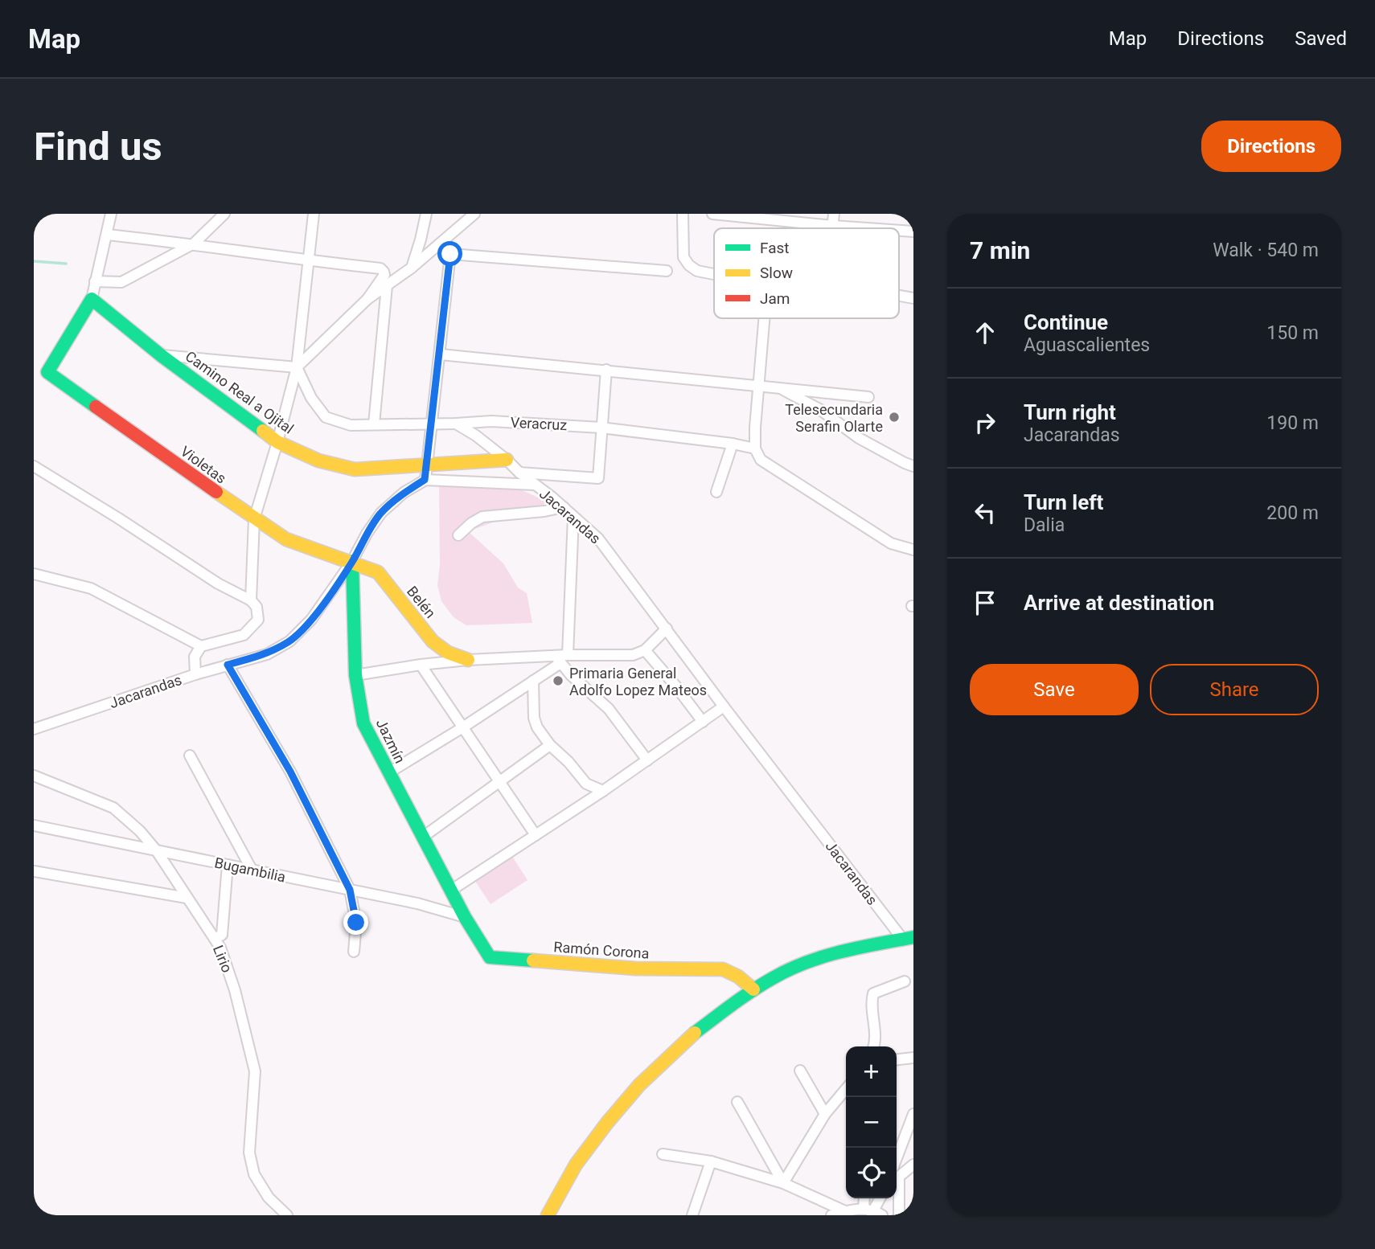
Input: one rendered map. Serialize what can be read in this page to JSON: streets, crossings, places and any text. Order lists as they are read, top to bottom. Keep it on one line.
{"streets":{"street":["Camino Real a Ojital","Veracruz","Violetas","Jacarandas","Belén","Jazmín","Bugambilia","Ramón Corona","Lirio"]},"crossings":[["Camino Real a Ojital","Violetas"],["Violetas","Jacarandas"],["Violetas","Belén"],["Violetas","Jazmín"],["Jacarandas","Belén"],["Jacarandas","Jazmín"],["Belén","Jazmín"],["Jazmín","Bugambilia"],["Jazmín","Ramón Corona"],["Bugambilia","Ramón Corona"],["Bugambilia","Lirio"]],"places":["Telesecundaria Serafin Olarte","Primaria General Adolfo Lopez Mateos"],"legend":["Fast","Slow","Jam"],"page":{"header":"Map","nav":["Map","Directions","Saved"],"buttons":["Directions",["Save","Share"]],"title":"Find us","heading":["7 min","Walk · 540 m"],"list":[["Continue","Aguascalientes","150 m"],["Turn right","Jacarandas","190 m"],["Turn left","Dalia","200 m"],"Arrive at destination"],"map_buttons":["+","−"]}}
